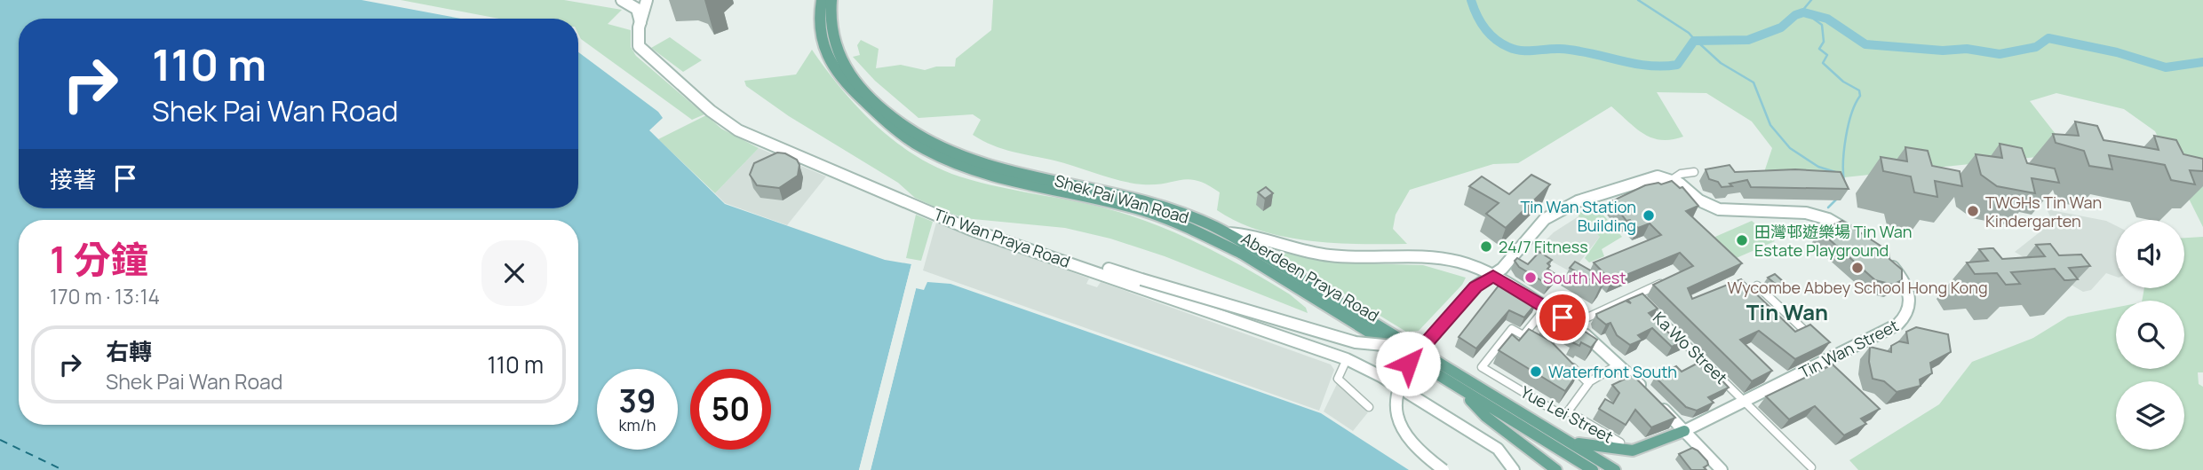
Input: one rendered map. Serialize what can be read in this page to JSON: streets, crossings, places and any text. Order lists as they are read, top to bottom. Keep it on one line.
{"streets":{"main road":["Shek Pai Wan Road","Aberdeen Praya Road"],"street":["Tin Wan Praya Road","Ka Wo Street","Tin Wan Street","Yue Lei Street"]},"crossings":[["Shek Pai Wan Road","Aberdeen Praya Road"],["Shek Pai Wan Road","Tin Wan Street"],["Ka Wo Street","Tin Wan Street"]],"districts":["Tin Wan"],"places":["TWGHs Tin Wan Kindergarten","Tin Wan Station Building","田灣邨遊樂場 Tin Wan Estate Playground","24/7 Fitness","Wycombe Abbey School Hong Kong","South Nest","Waterfront South"],"page":{"turn":["110 m","Shek Pai Wan Road"],"then":"接著","heading":["1 分鐘","170 m · 13:14"],"list":[{"name":"右轉","note":"Shek Pai Wan Road","value":"110 m"}],"speed":"39 km/h","limit":"50"}}
